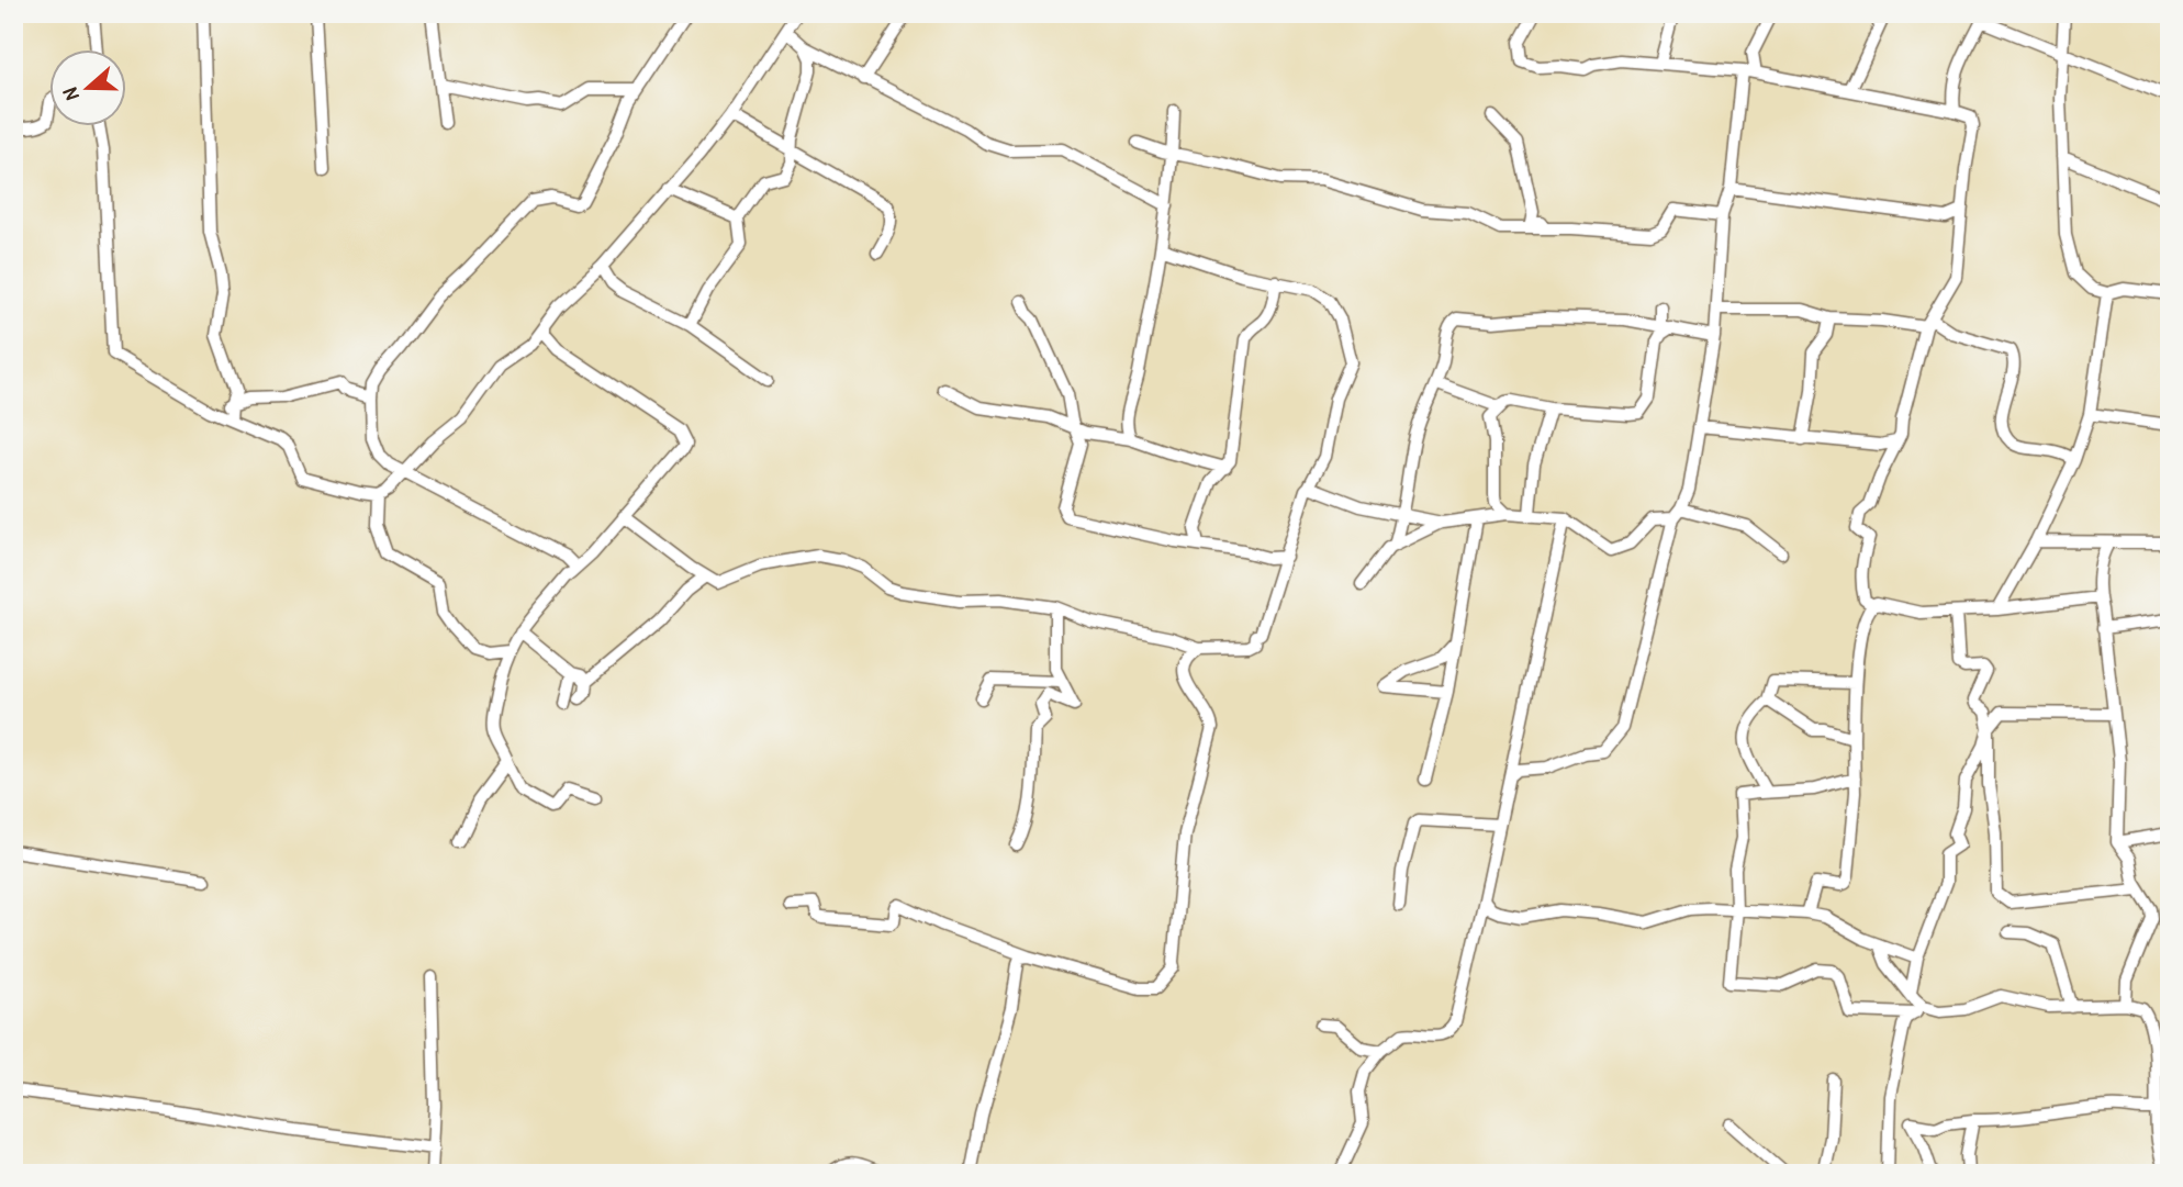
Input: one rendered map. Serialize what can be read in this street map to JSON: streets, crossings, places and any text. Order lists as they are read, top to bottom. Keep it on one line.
{"north":"left"}
